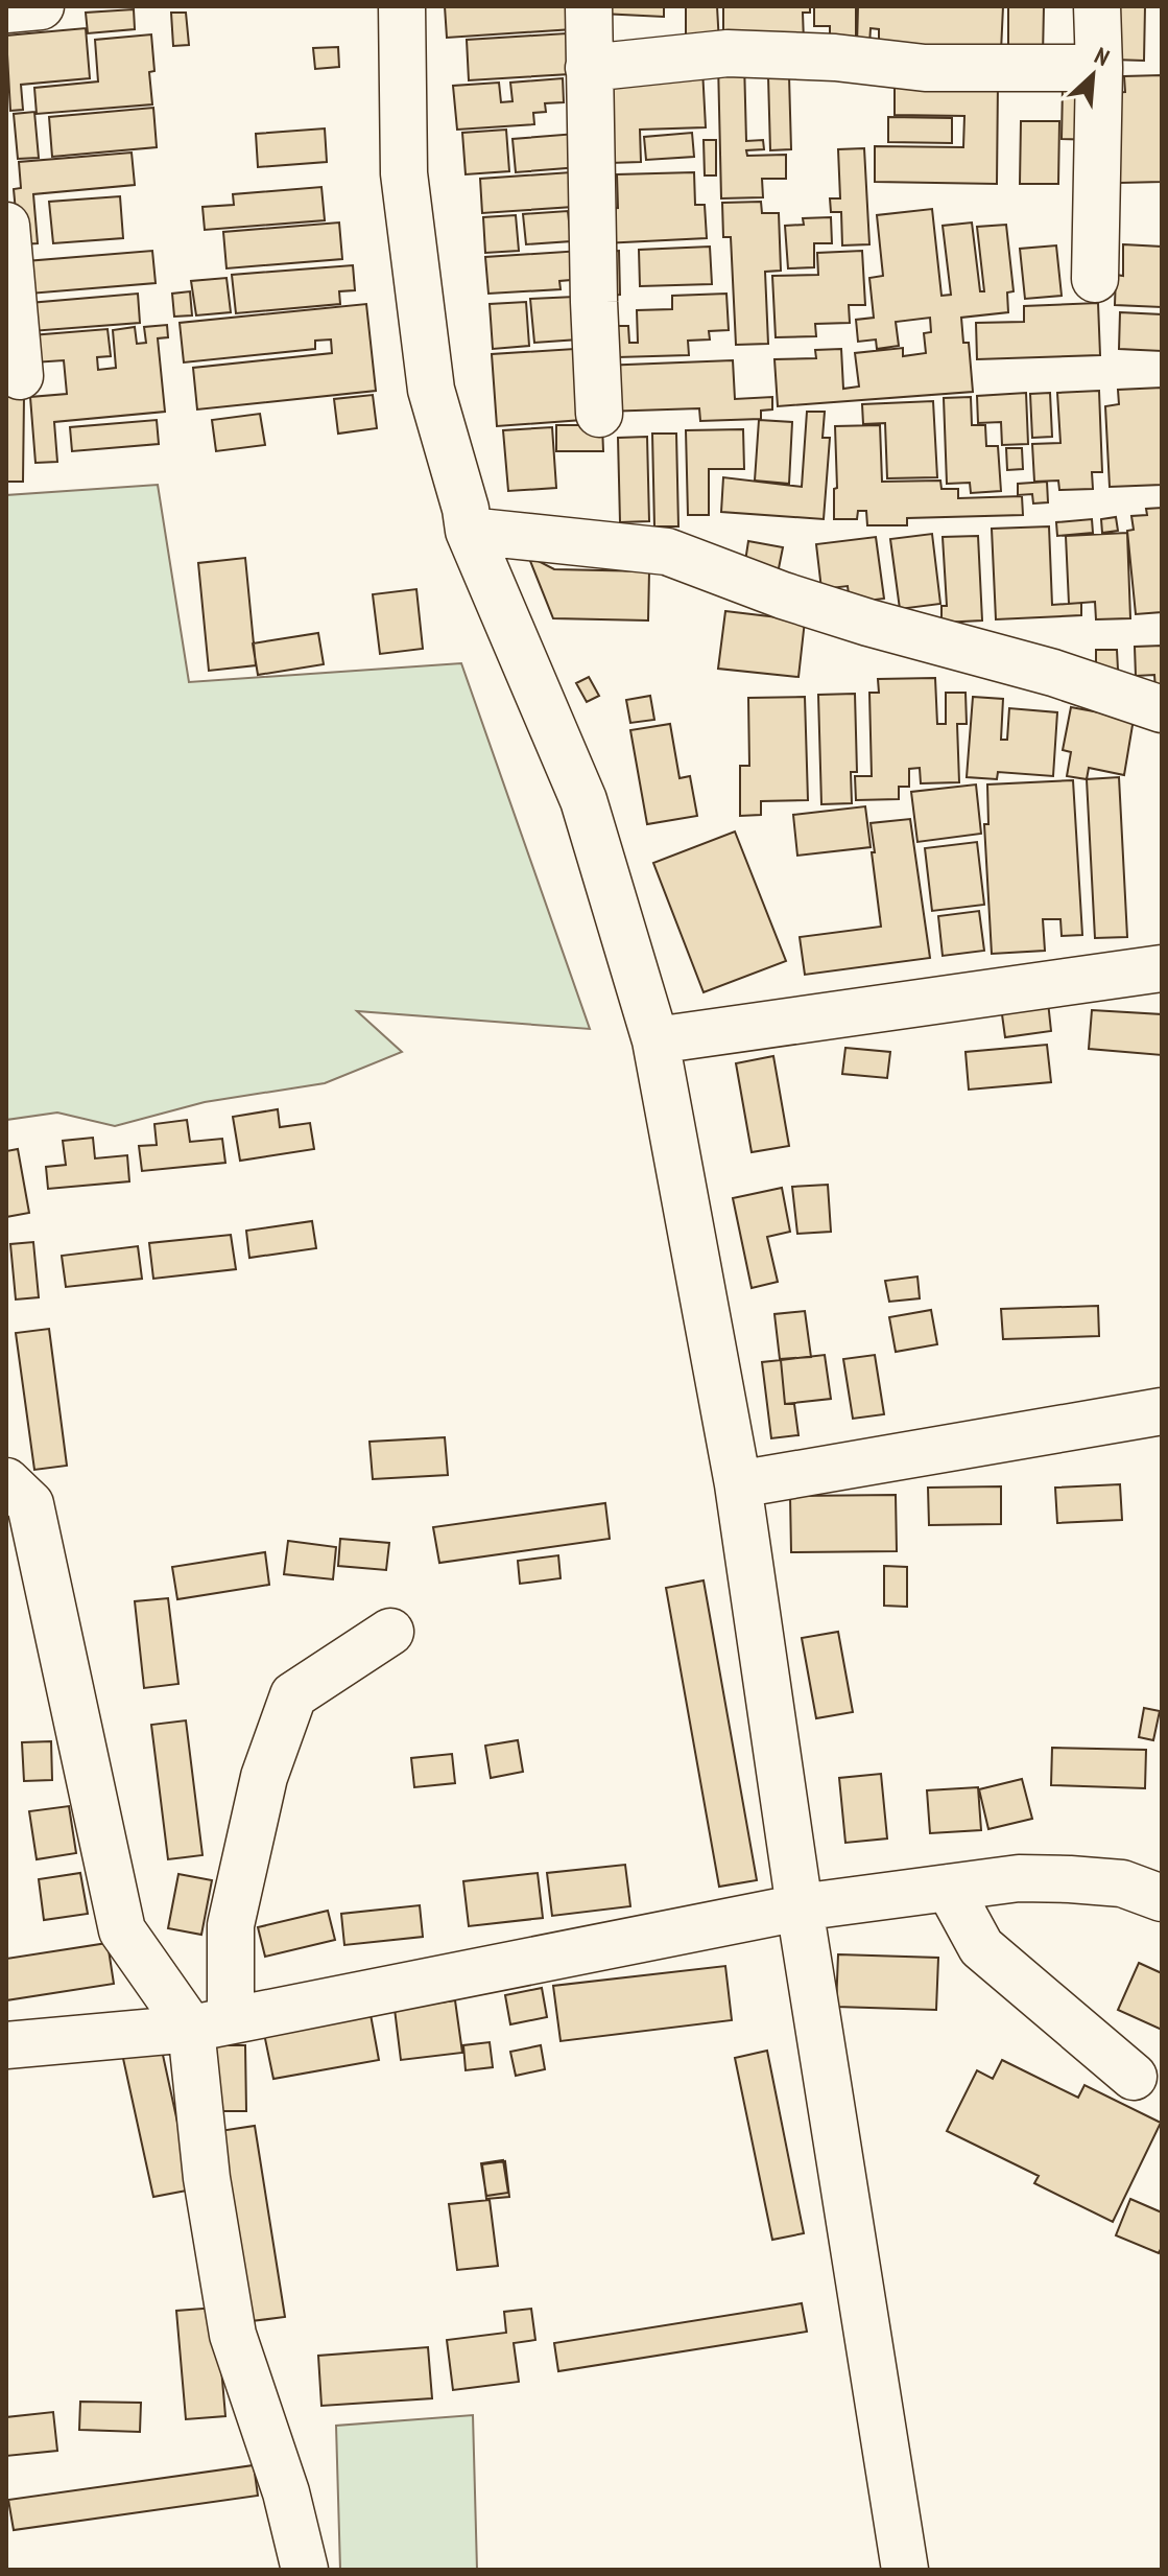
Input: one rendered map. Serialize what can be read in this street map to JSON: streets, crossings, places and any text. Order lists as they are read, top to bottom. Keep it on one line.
{"north":"top right"}
